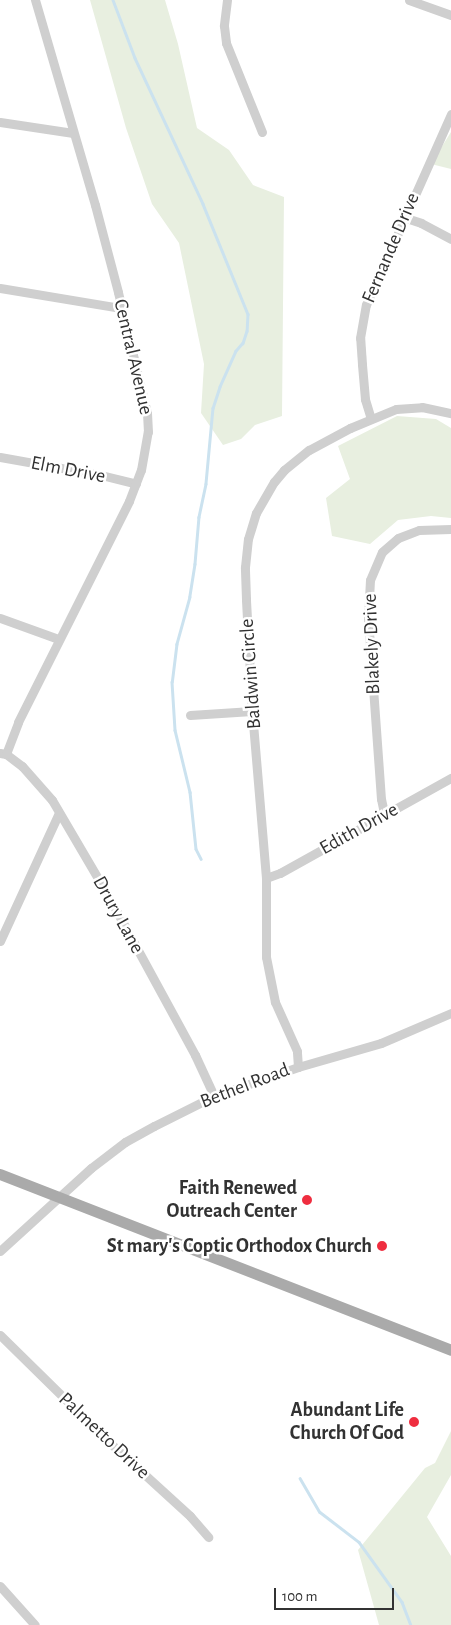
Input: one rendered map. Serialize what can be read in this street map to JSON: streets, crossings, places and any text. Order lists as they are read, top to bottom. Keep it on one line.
{"streets":{"street":["Fernande Drive","Central Avenue","Elm Drive","Blakely Drive","Baldwin Circle","Edith Drive","Drury Lane","Bethel Road","Palmetto Drive"]},"crossings":[["Fernande Drive","Baldwin Circle"],["Central Avenue","Elm Drive"],["Central Avenue","Drury Lane"],["Blakely Drive","Edith Drive"],["Baldwin Circle","Edith Drive"],["Baldwin Circle","Bethel Road"],["Drury Lane","Bethel Road"]],"places":["Faith Renewed Outreach Center","St mary's Coptic Orthodox Church","Abundant Life Church Of God"],"scale_bar":"100 m"}
